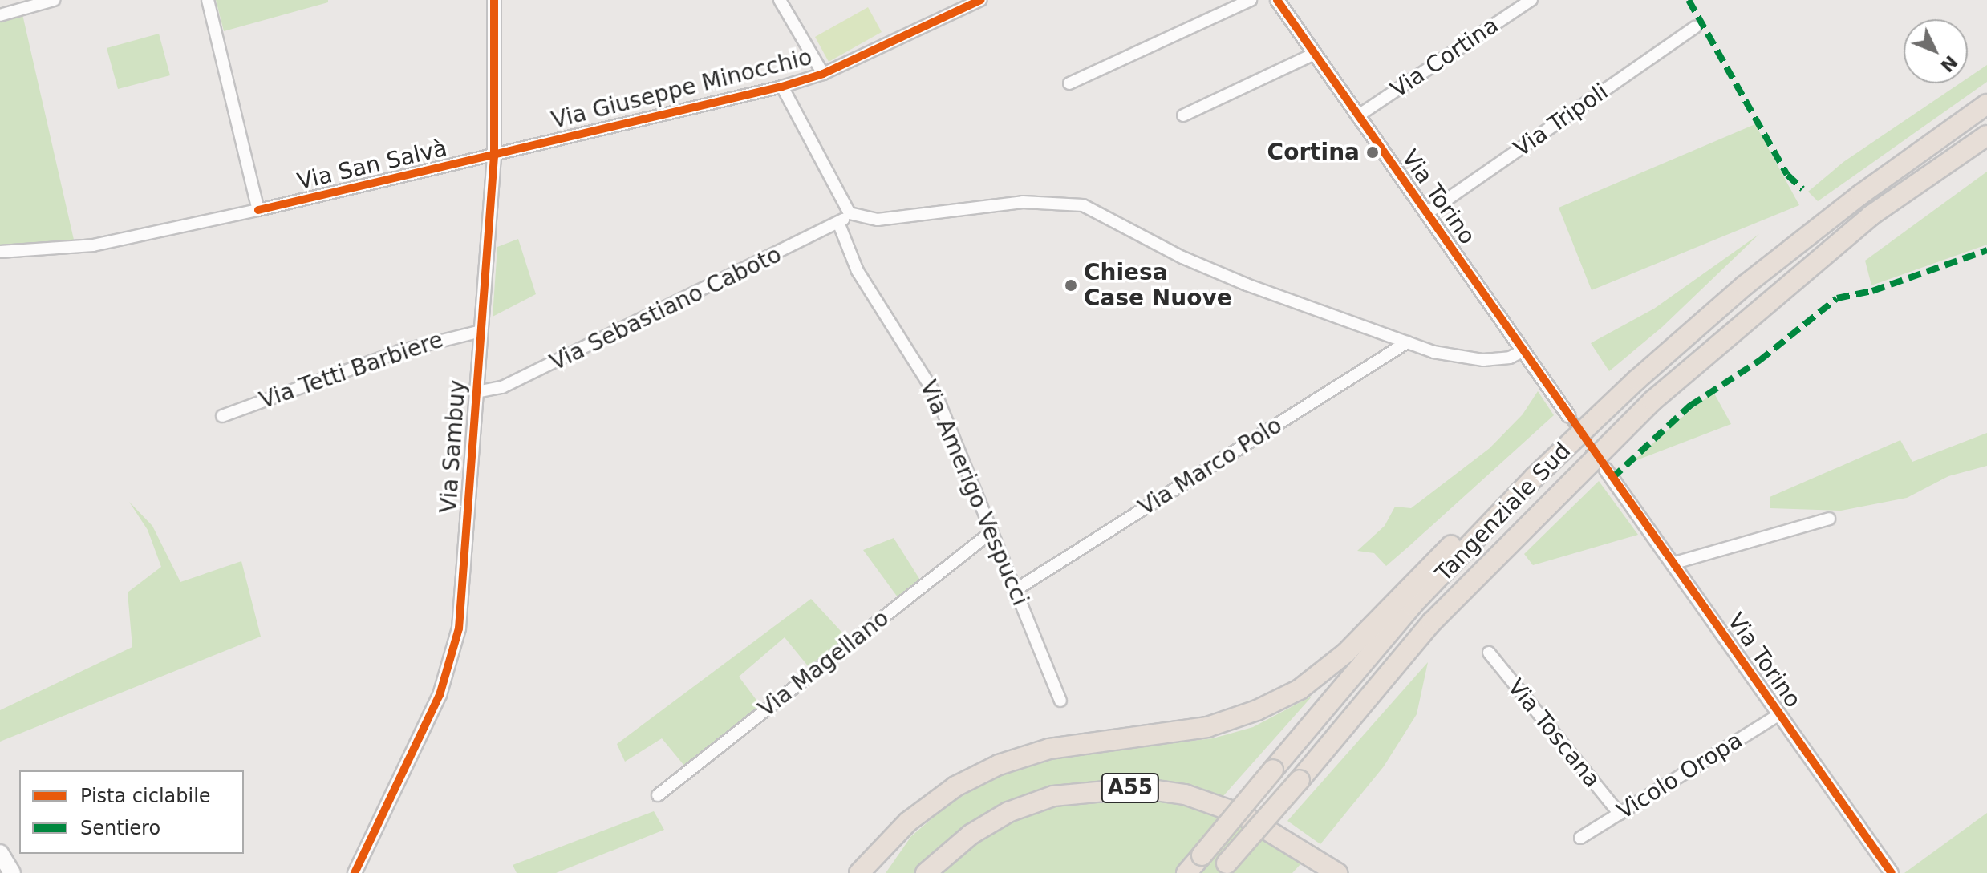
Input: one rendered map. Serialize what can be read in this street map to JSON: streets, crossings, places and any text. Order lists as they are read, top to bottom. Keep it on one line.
{"streets":{"highway":["Tangenziale Sud","A55"],"street":["Via Cortina","Via Giuseppe Minocchio","Via Tripoli","Via San Salvà","Via Torino","Via Sebastiano Caboto","Via Tetti Barbiere","Via Sambuy","Via Marco Polo","Via Amerigo Vespucci","Via Magellano","Via Toscana","Vicolo Oropa"]},"crossings":[["Via Cortina","Via Torino"],["Via Giuseppe Minocchio","Via San Salvà"],["Via Giuseppe Minocchio","Via Sambuy"],["Via Tripoli","Via Torino"],["Via San Salvà","Via Sambuy"],["Via Torino","Vicolo Oropa"],["Via Sebastiano Caboto","Via Sambuy"],["Via Sebastiano Caboto","Via Amerigo Vespucci"],["Via Tetti Barbiere","Via Sambuy"],["Via Marco Polo","Via Amerigo Vespucci"],["Via Amerigo Vespucci","Via Magellano"],["Via Toscana","Vicolo Oropa"]],"places":["Cortina","Chiesa Case Nuove"],"legend":["Pista ciclabile","Sentiero"],"north":"bottom right"}
